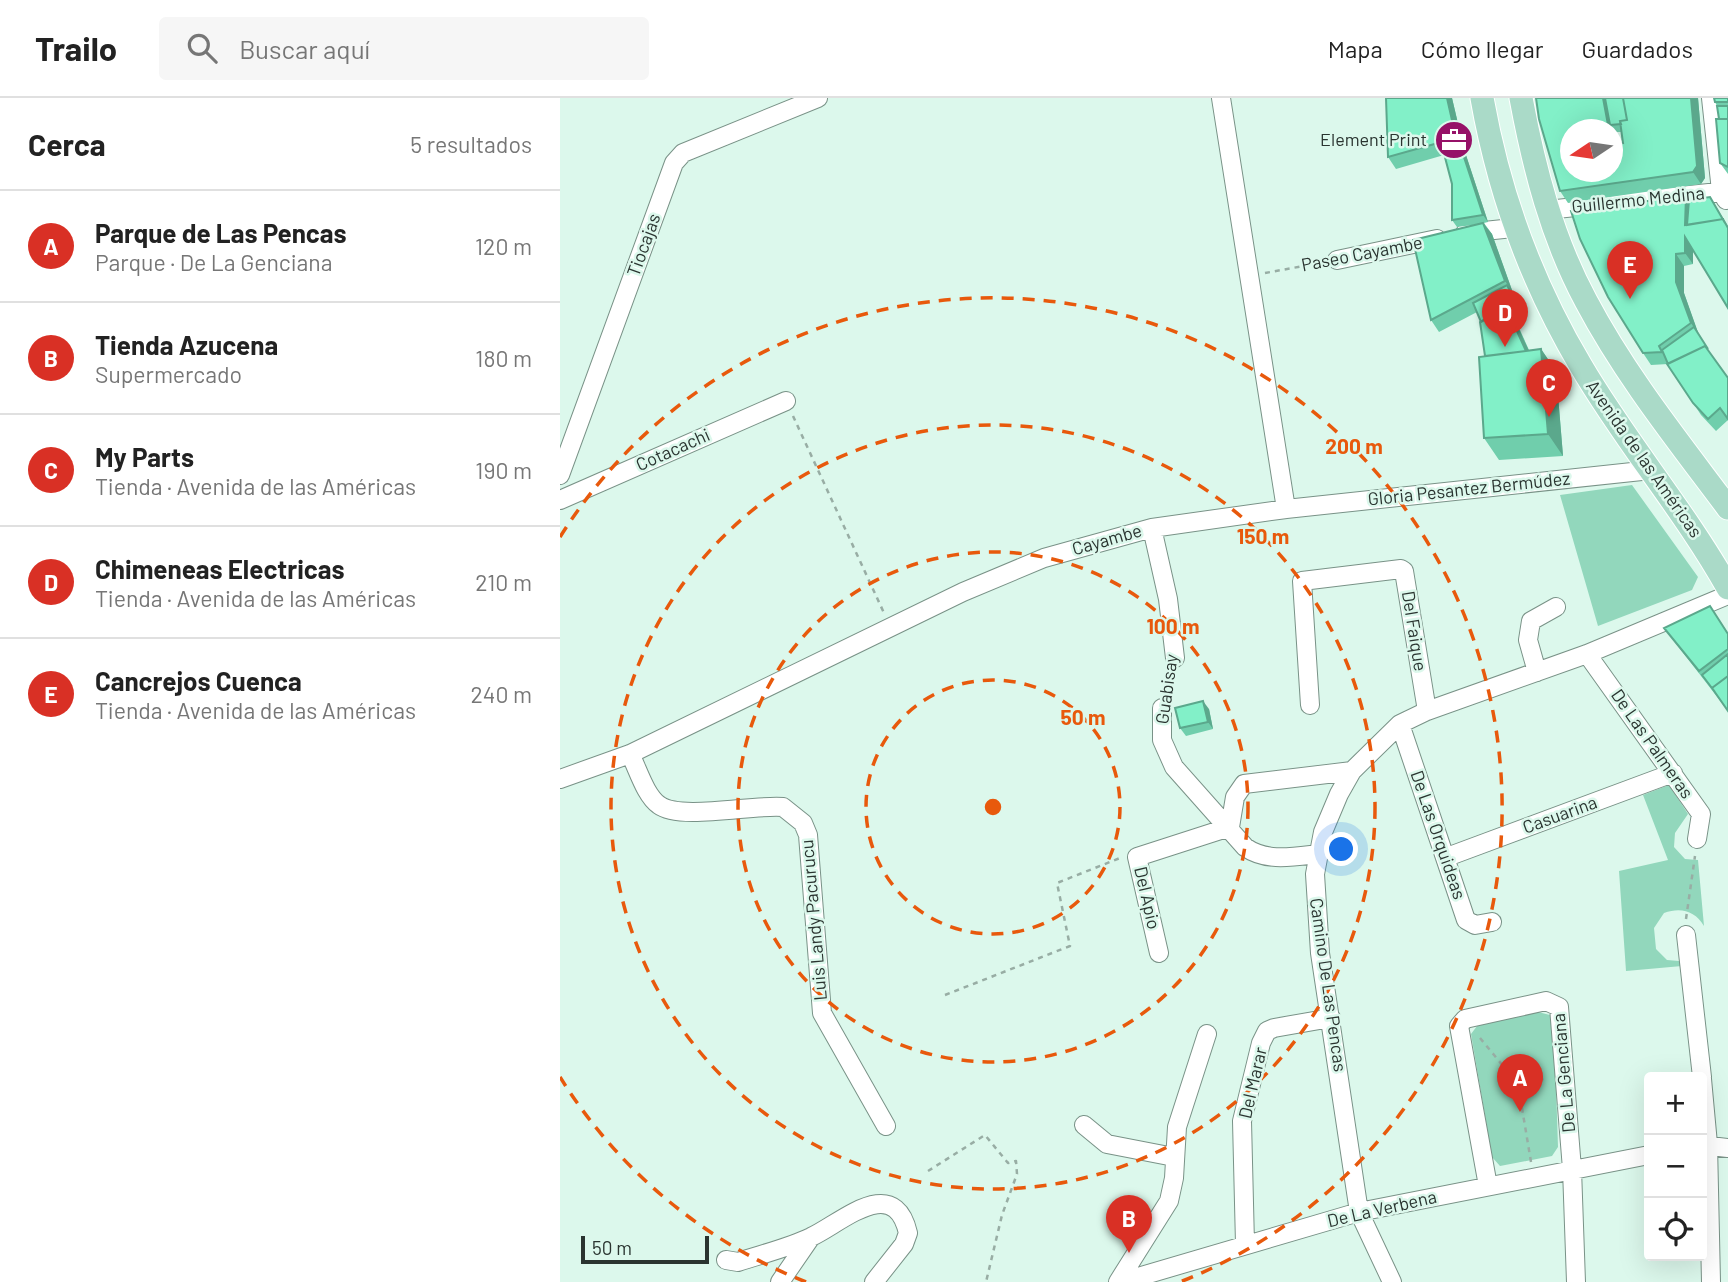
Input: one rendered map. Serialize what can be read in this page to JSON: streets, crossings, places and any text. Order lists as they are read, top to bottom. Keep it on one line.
{"streets":{"main road":["Avenida de las Américas"],"street":["Guillermo Medina","Tiocajas","Paseo Cayambe","Cotacachi","Gloria Pesantez Bermúdez","Cayambe","Del Faique","Guabisay","De Las Palmeras","Casuarina","De Las Orquideas","Del Apio","Luis Landy Pacurucu","Camino De Las Pencas","De La Genciana","Del Marar","De La Verbena"]},"crossings":[["Paseo Cayambe","Avenida de las Américas"],["Avenida de las Américas","Gloria Pesantez Bermúdez"],["Gloria Pesantez Bermúdez","Cayambe"],["Cayambe","Guabisay"],["Cayambe","Luis Landy Pacurucu"],["Del Faique","Camino De Las Pencas"],["Guabisay","Del Apio"],["Guabisay","Camino De Las Pencas"],["De Las Palmeras","Casuarina"],["De Las Palmeras","Camino De Las Pencas"],["Casuarina","De Las Orquideas"],["De Las Orquideas","Camino De Las Pencas"],["Camino De Las Pencas","Del Marar"],["Camino De Las Pencas","De La Verbena"],["De La Genciana","De La Verbena"],["Del Marar","De La Verbena"]],"places":{"office":["Element Print"]},"scale_bar":"50 m","north":"left","page":{"header":"Trailo","search":"Buscar aquí","nav":["Mapa","Cómo llegar","Guardados"],"heading":["Cerca","5 resultados"],"list":[{"mark":"A","name":"Parque de Las Pencas","note":"Parque · De La Genciana","value":"120 m"},{"mark":"B","name":"Tienda Azucena","note":"Supermercado","value":"180 m"},{"mark":"C","name":"My Parts","note":"Tienda · Avenida de las Américas","value":"190 m"},{"mark":"D","name":"Chimeneas Electricas","note":"Tienda · Avenida de las Américas","value":"210 m"},{"mark":"E","name":"Cancrejos Cuenca","note":"Tienda · Avenida de las Américas","value":"240 m"}],"pins":["E","D","C","A","B"],"map_buttons":["+","−"],"scale":"50 m"},"rings":["200 m","150 m","100 m","50 m"]}
